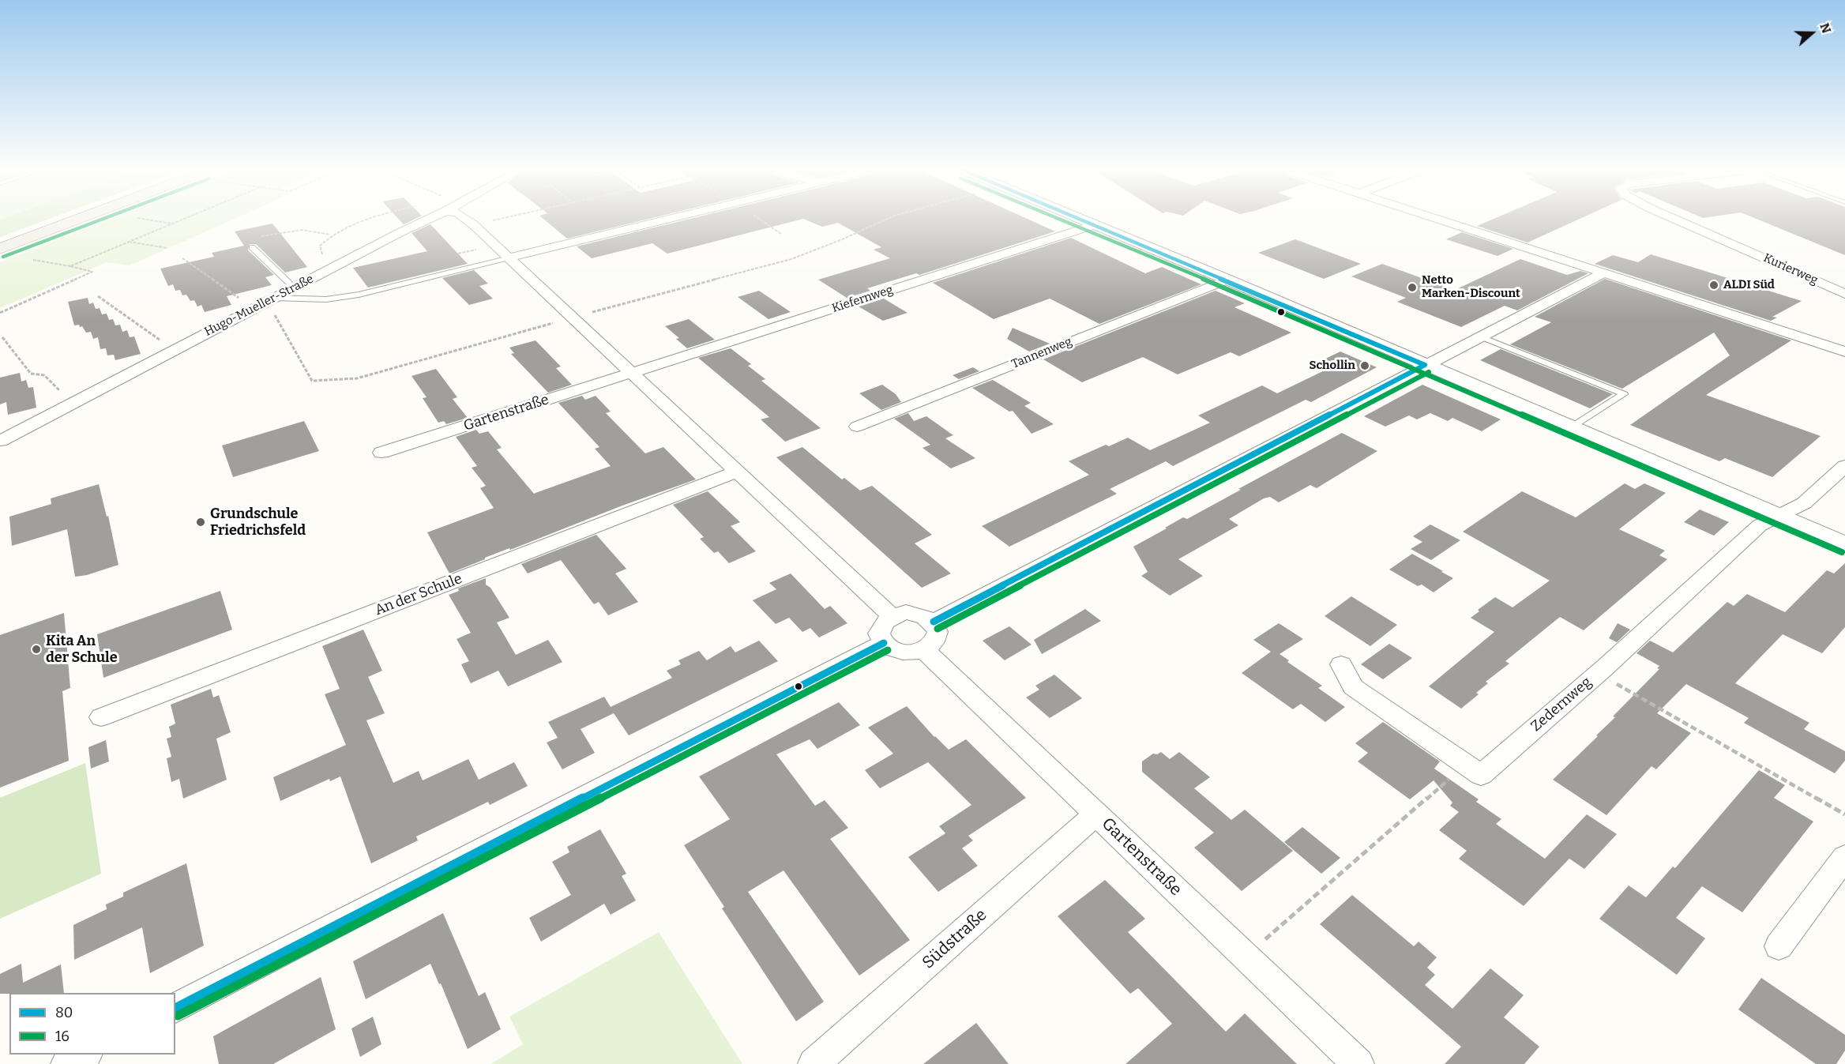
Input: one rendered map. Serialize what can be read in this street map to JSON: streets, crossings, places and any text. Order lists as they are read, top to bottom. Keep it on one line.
{"streets":{"street":["Kurierweg","Kiefernweg","Hugo-Mueller-Straße","Tannenweg","Gartenstraße","An der Schule","Zedernweg","Südstraße"]},"crossings":[["Kiefernweg","Gartenstraße"],["Gartenstraße","Südstraße"]],"places":["ALDI Süd","Netto Marken-Discount","Schollin","Grundschule Friedrichsfeld","Kita An der Schule"],"lines":["transit line 80","transit line 16"],"legend":["80","16"],"north":"right"}
